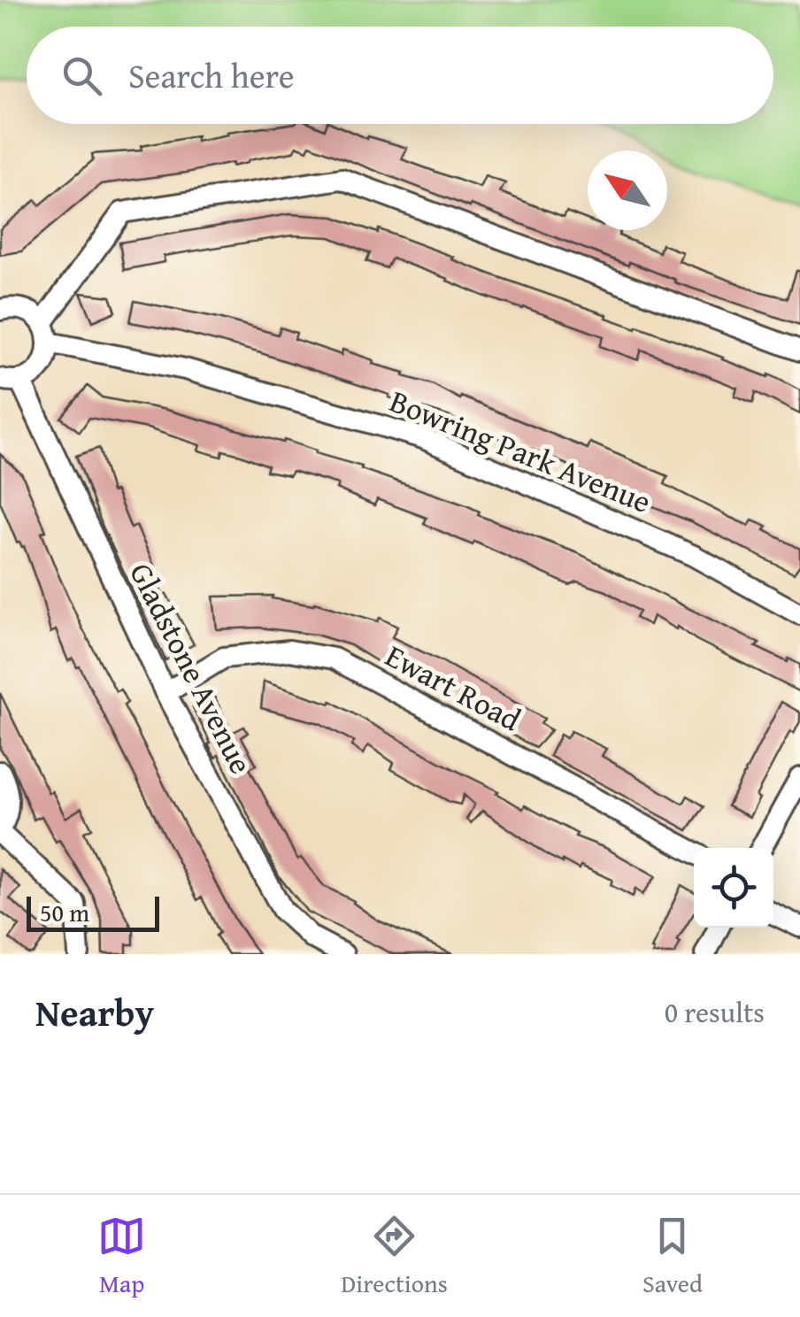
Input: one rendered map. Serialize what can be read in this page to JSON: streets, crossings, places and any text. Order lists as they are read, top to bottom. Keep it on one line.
{"streets":{"street":["Bowring Park Avenue","Gladstone Avenue","Ewart Road"]},"crossings":[["Gladstone Avenue","Ewart Road"]],"scale_bar":"50 m","north":"top left","page":{"search":"Search here","scale":"50 m","heading":["Nearby","0 results"],"nav":["Map","Directions","Saved"]}}
